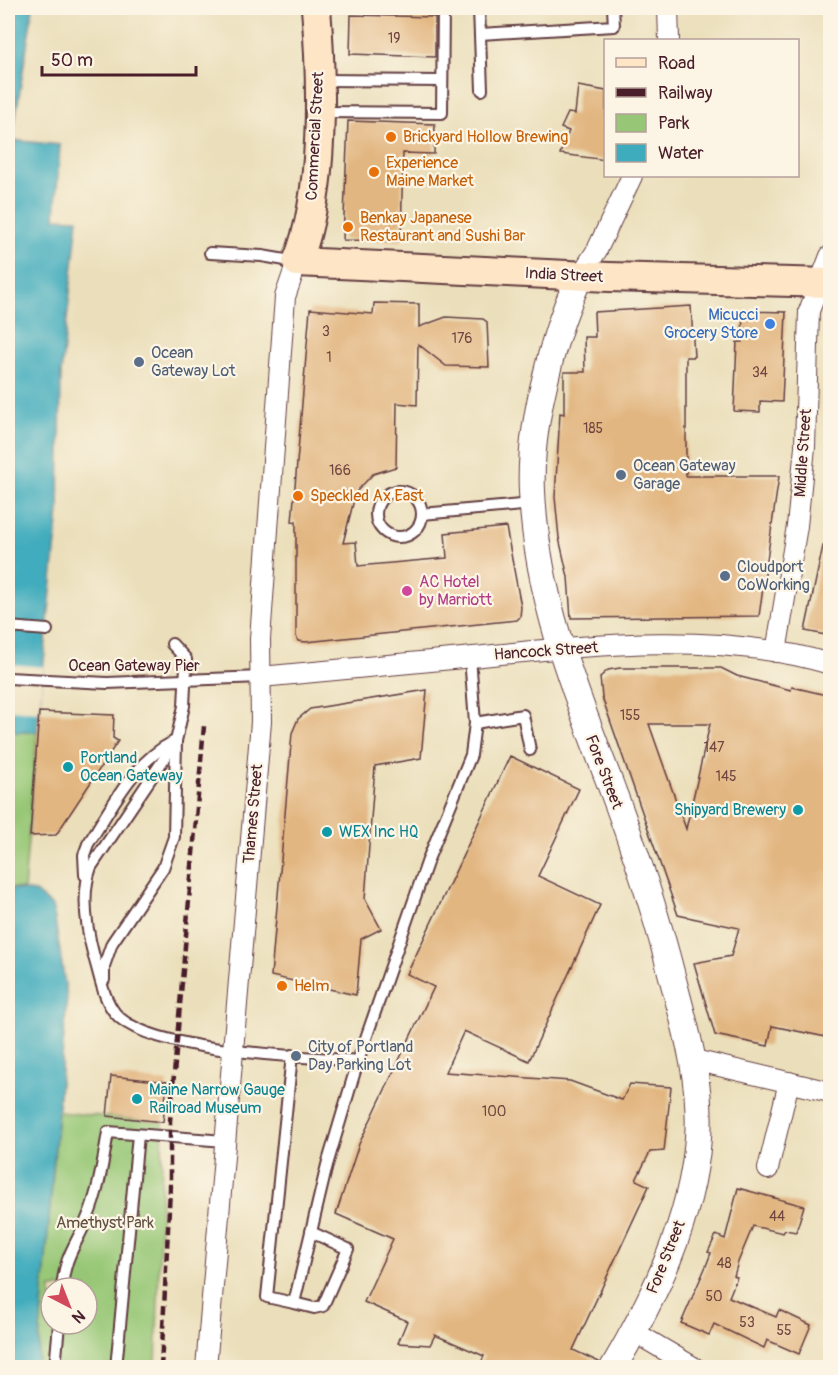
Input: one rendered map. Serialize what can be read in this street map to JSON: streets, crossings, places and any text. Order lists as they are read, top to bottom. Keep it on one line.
{"streets":{"main road":["Commercial Street","India Street"],"street":["Middle Street","Hancock Street","Fore Street","Thames Street"],"lane":["Ocean Gateway Pier"]},"crossings":[["Commercial Street","India Street"],["Commercial Street","Thames Street"],["India Street","Middle Street"],["India Street","Fore Street"],["India Street","Thames Street"],["Middle Street","Hancock Street"],["Hancock Street","Ocean Gateway Pier"],["Hancock Street","Fore Street"],["Hancock Street","Thames Street"],["Ocean Gateway Pier","Thames Street"]],"parks":["Amethyst Park"],"places":["Brickyard Hollow Brewing","Experience Maine Market","Benkay Japanese Restaurant and Sushi Bar","Micucci Grocery Store","Ocean Gateway Lot","Ocean Gateway Garage","Speckled Ax East","Cloudport CoWorking","AC Hotel by Marriott","Portland Ocean Gateway","Shipyard Brewery","WEX Inc HQ","Helm","City of Portland Day Parking Lot","Maine Narrow Gauge Railroad Museum"],"house_numbers":["19","3","176","1","34","185","166","155","147","145","100","44","48","50","53","55"],"legend":["Road","Railway","Park","Water"],"scale_bar":"50 m","north":"bottom right"}
